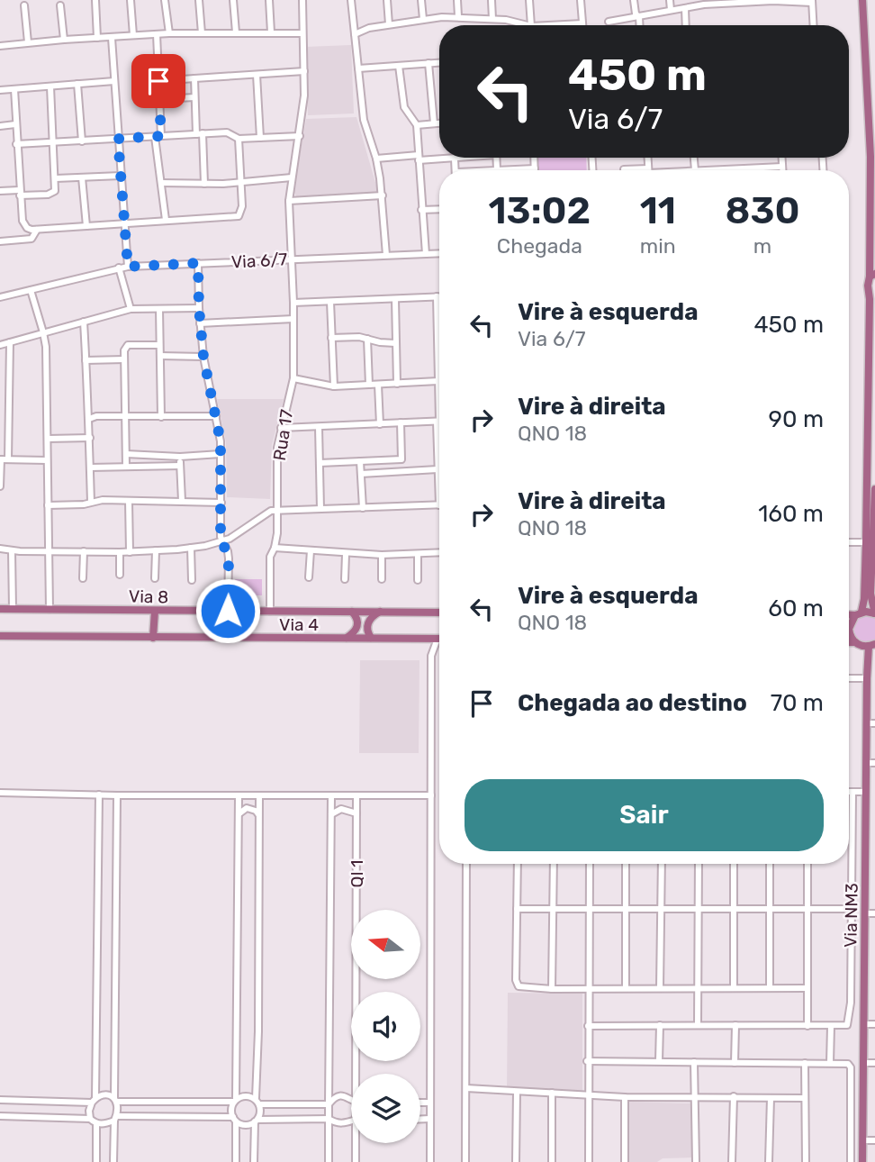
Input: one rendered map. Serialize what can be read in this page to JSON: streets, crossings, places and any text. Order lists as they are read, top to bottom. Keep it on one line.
{"streets":{"main road":["Via 8","Via 4","Via NM3"],"street":["Via 6/7","Rua 17","QI 1"]},"crossings":[["Via 6/7","Rua 17"],["Rua 17","Via 8"]],"north":"left","page":{"turn":["450 m","Via 6/7"],"eta":["13:02","Chegada","11","min","830","m"],"list":[{"name":"Vire à esquerda","note":"Via 6/7","value":"450 m"},{"name":"Vire à direita","note":"QNO 18","value":"90 m"},{"name":"Vire à direita","note":"QNO 18","value":"160 m"},{"name":"Vire à esquerda","note":"QNO 18","value":"60 m"},{"name":"Chegada ao destino","value":"70 m"}],"buttons":"Sair"}}
